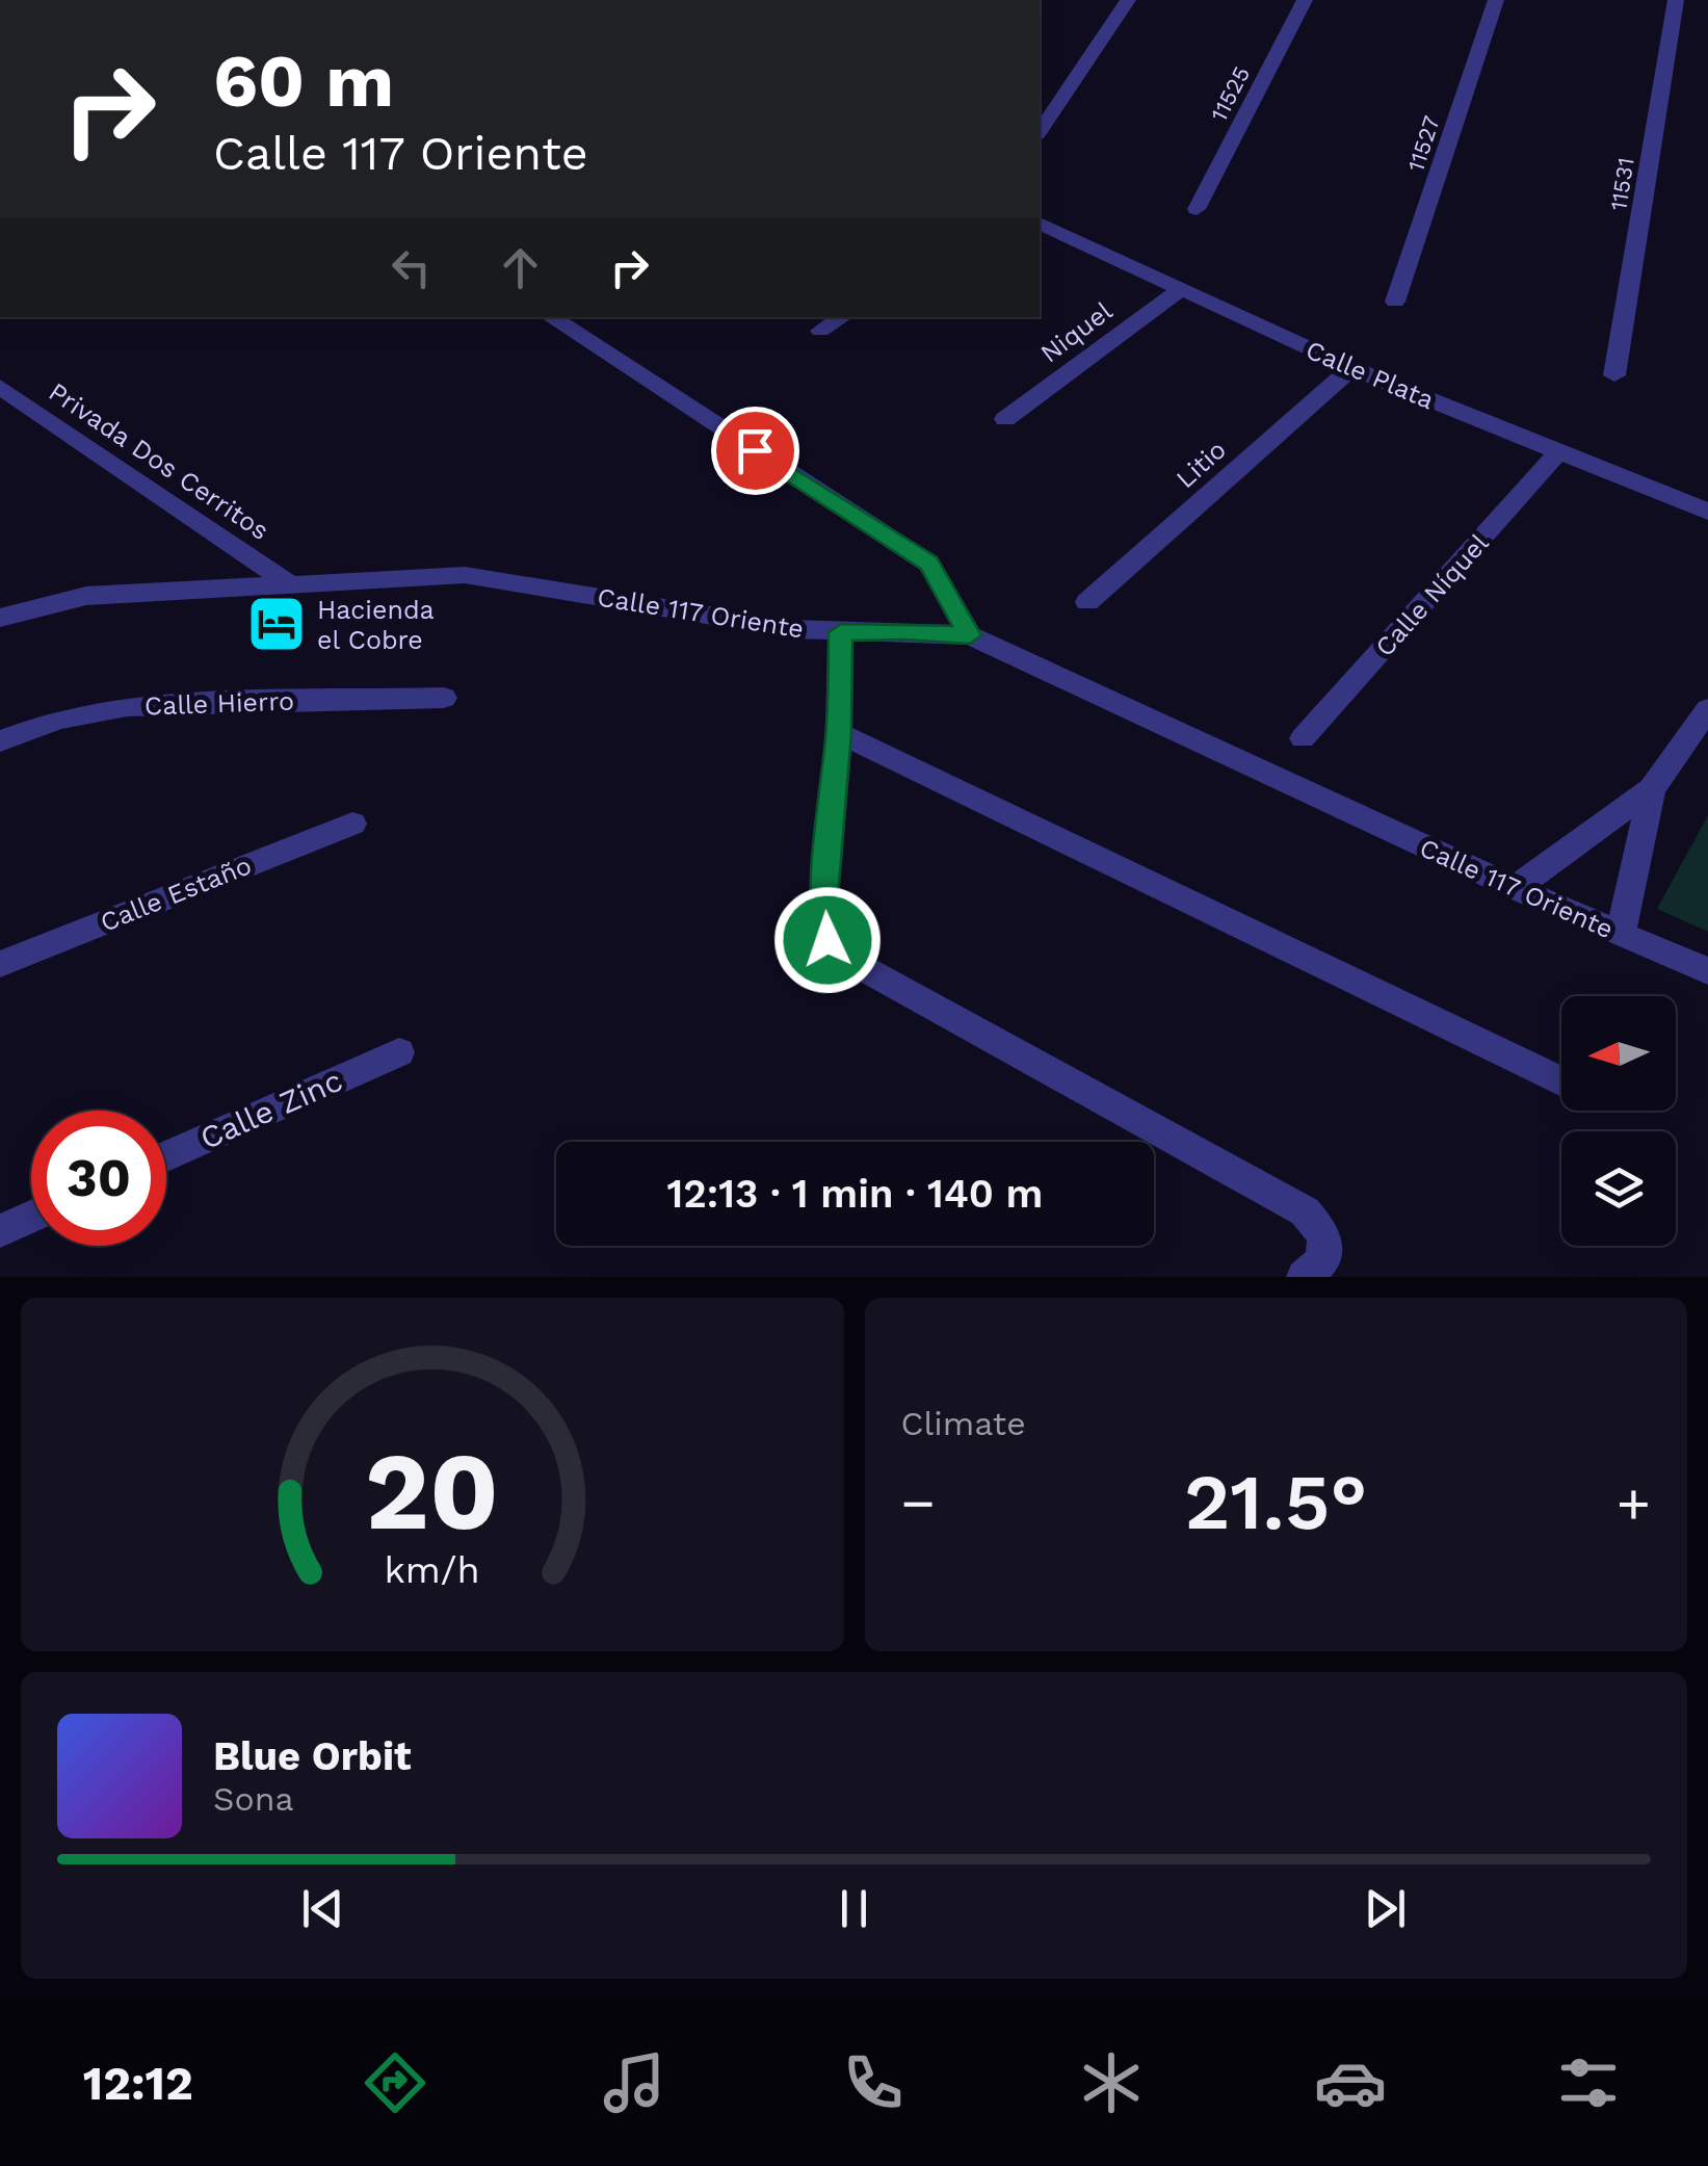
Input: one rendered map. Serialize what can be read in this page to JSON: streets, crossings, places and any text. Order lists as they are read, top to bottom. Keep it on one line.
{"streets":{"street":["11525","11527","11531","Niquel","Calle Plata","Privada Dos Cerritos","Litio","Calle Níquel","Calle 117 Oriente","Calle Hierro","Calle Estaño","Calle Zinc"]},"crossings":[["Niquel","Calle Plata"],["Calle Plata","Litio"],["Calle Plata","Calle Níquel"],["Privada Dos Cerritos","Calle 117 Oriente"]],"places":{"hotel":["Hacienda el Cobre"]},"north":"left","page":{"turn":["60 m","Calle 117 Oriente"],"limit":"30","trip":"12:13 · 1 min · 140 m","tile":"Climate","heat":["−","21.5°","+"],"song":["Blue Orbit","Sona"],"tabs":"12:12","gauge":["20","km/h"]}}
